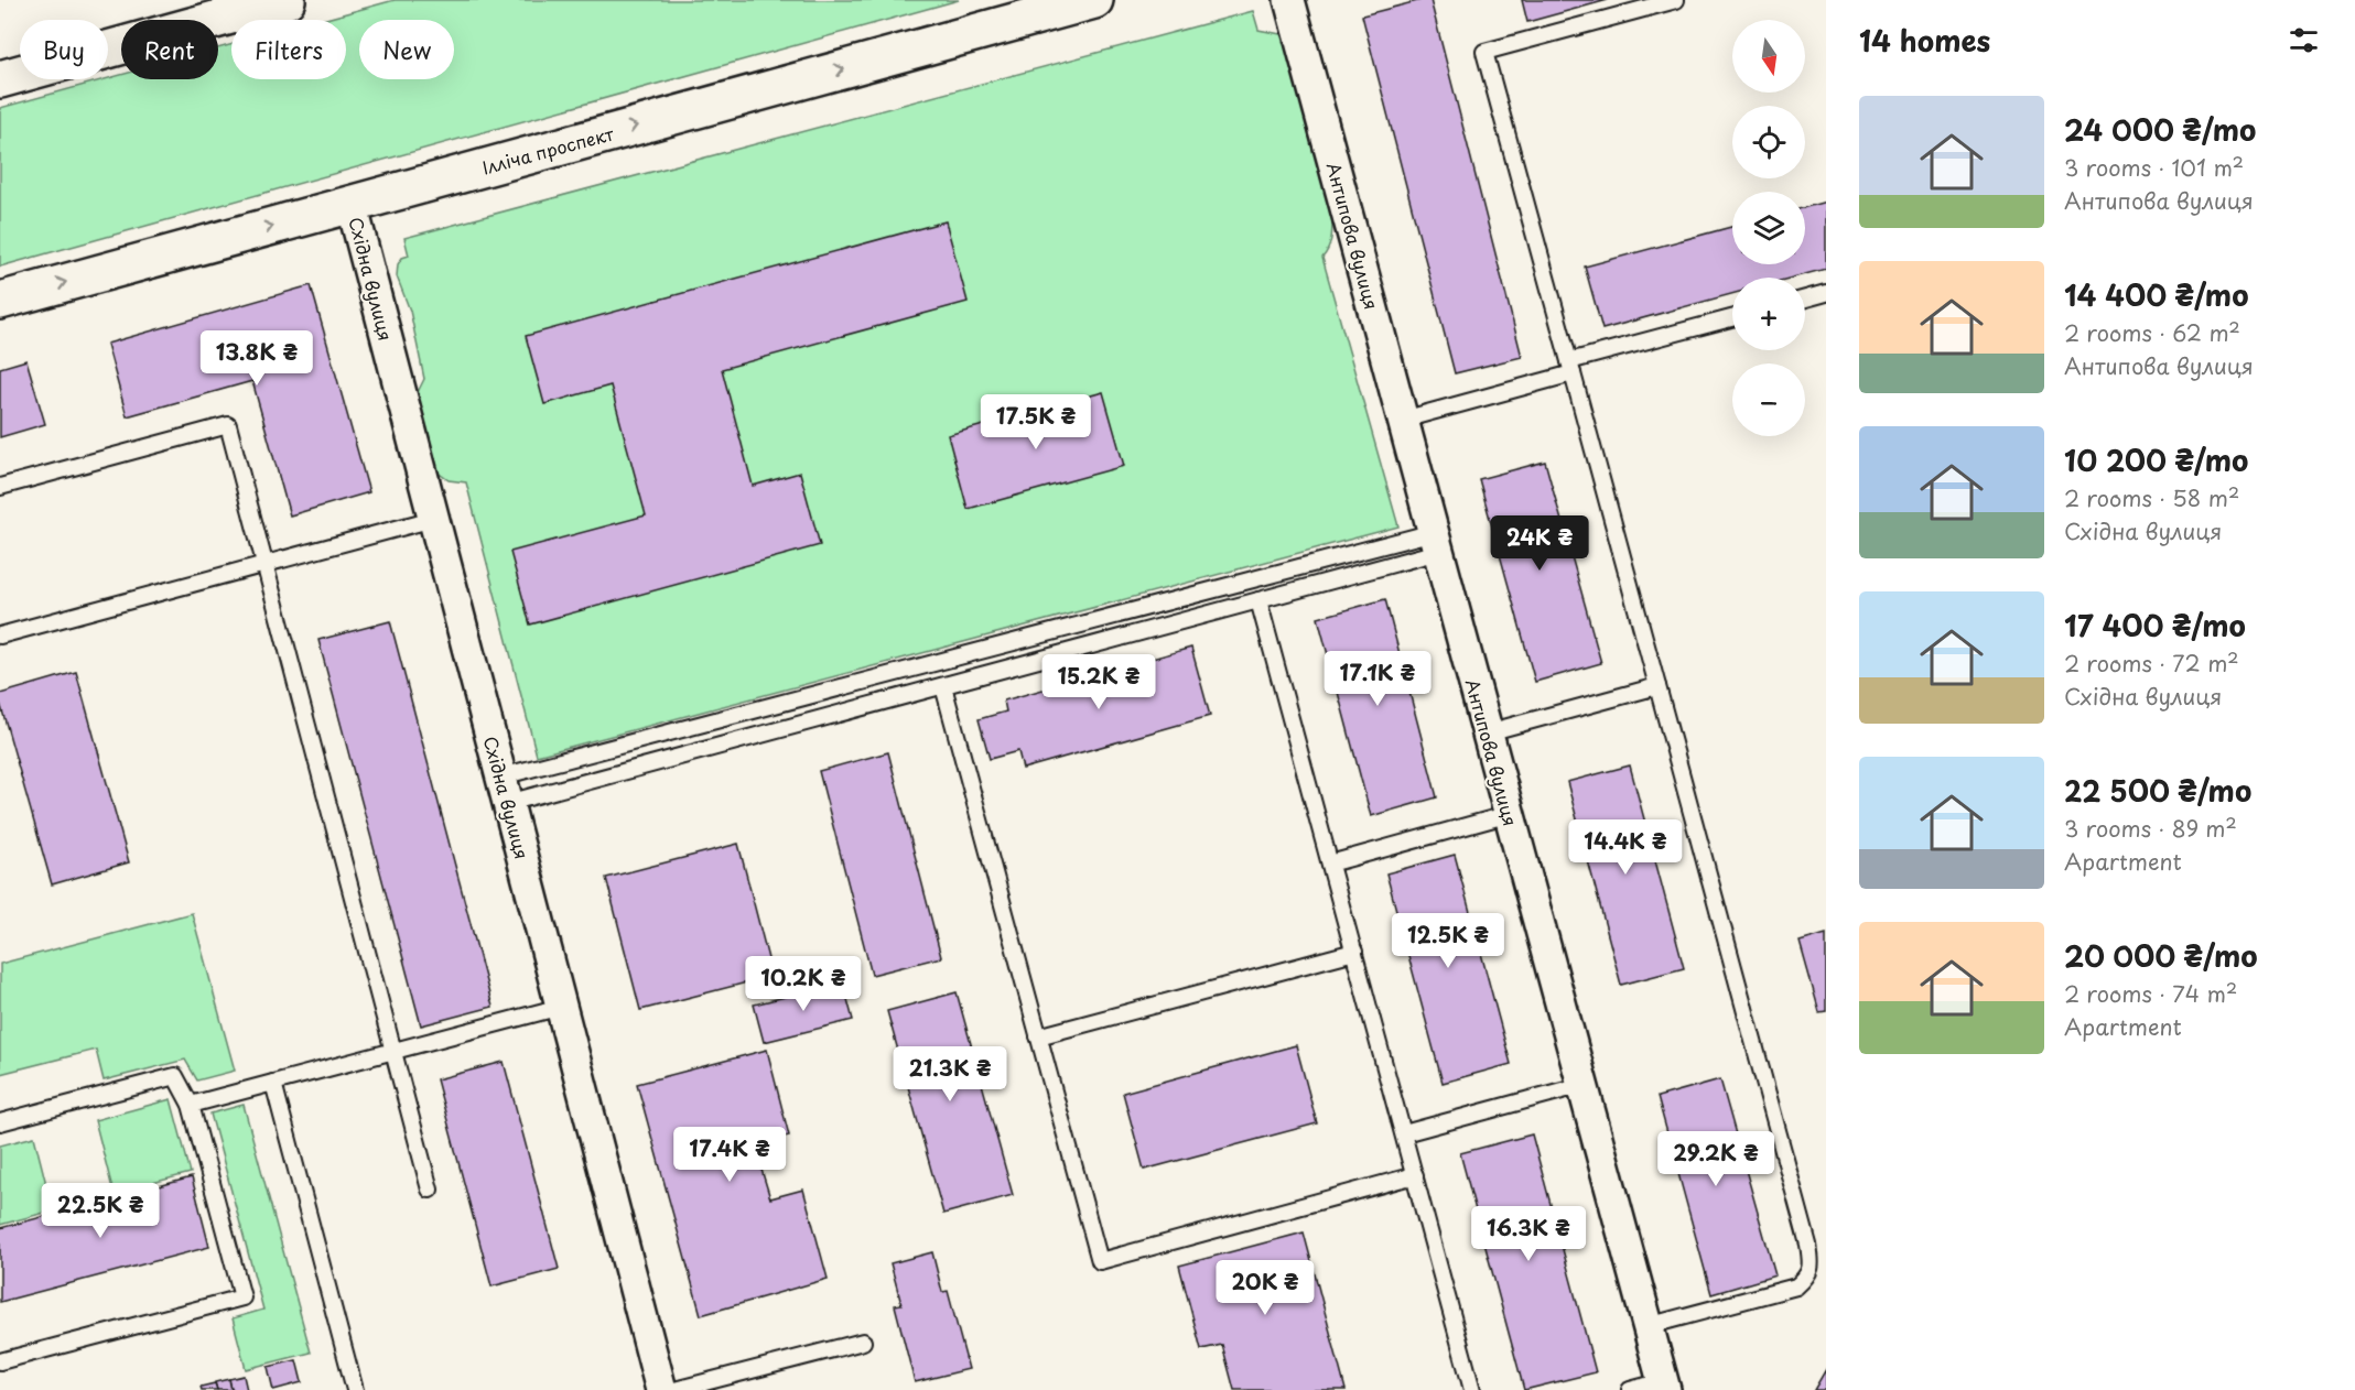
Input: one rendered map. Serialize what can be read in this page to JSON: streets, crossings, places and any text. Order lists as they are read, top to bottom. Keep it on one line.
{"streets":{"main road":["Ілліча проспект"],"street":["Антипова вулиця","Східна вулиця"]},"crossings":[["Ілліча проспект","Східна вулиця"]],"one_way":["Ілліча проспект"],"north":"bottom","page":{"heading":"14 homes","map_buttons":["+","−"],"chip":["Buy","Rent","Filters","New"],"list":[{"name":"24 000 ₴/mo","note":"3 rooms · 101 m² · Антипова вулиця"},{"name":"14 400 ₴/mo","note":"2 rooms · 62 m² · Антипова вулиця"},{"name":"10 200 ₴/mo","note":"2 rooms · 58 m² · Східна вулиця"},{"name":"17 400 ₴/mo","note":"2 rooms · 72 m² · Східна вулиця"},{"name":"22 500 ₴/mo","note":"3 rooms · 89 m² · Apartment"},{"name":"20 000 ₴/mo","note":"2 rooms · 74 m² · Apartment"}],"price":["13.8K ₴","17.5K ₴","24K ₴","17.1K ₴","15.2K ₴","14.4K ₴","12.5K ₴","10.2K ₴","21.3K ₴","17.4K ₴","29.2K ₴","22.5K ₴","16.3K ₴","20K ₴"]}}
